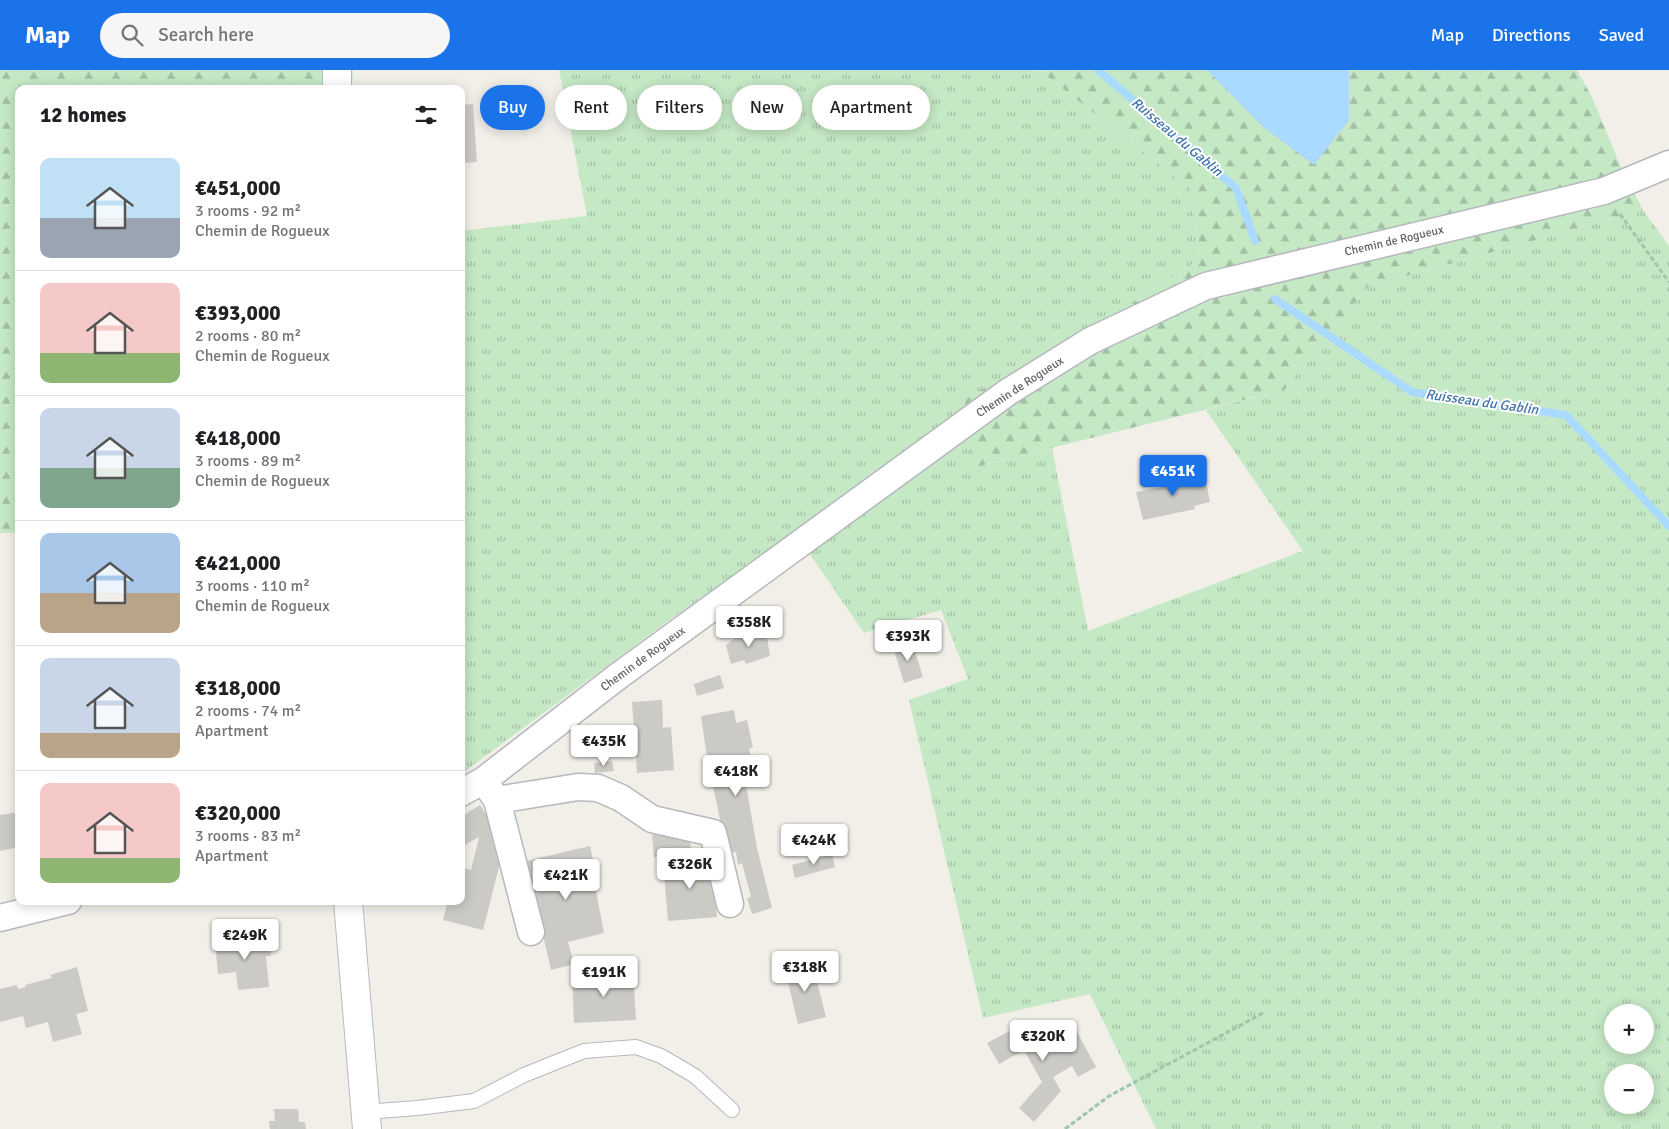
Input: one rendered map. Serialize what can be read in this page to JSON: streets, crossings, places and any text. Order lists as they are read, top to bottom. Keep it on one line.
{"streets":{"street":["Chemin de Rogueux"]},"water":["Ruisseau du Gablin"],"page":{"header":"Map","search":"Search here","nav":["Map","Directions","Saved"],"chip":["Buy","Rent","Filters","New","Apartment"],"heading":"12 homes","list":[{"name":"€451,000","note":"3 rooms · 92 m² · Chemin de Rogueux"},{"name":"€393,000","note":"2 rooms · 80 m² · Chemin de Rogueux"},{"name":"€418,000","note":"3 rooms · 89 m² · Chemin de Rogueux"},{"name":"€421,000","note":"3 rooms · 110 m² · Chemin de Rogueux"},{"name":"€318,000","note":"2 rooms · 74 m² · Apartment"},{"name":"€320,000","note":"3 rooms · 83 m² · Apartment"}],"price":["€451K","€358K","€393K","€435K","€418K","€424K","€326K","€421K","€249K","€318K","€191K","€320K"],"map_buttons":["+","−"]}}
